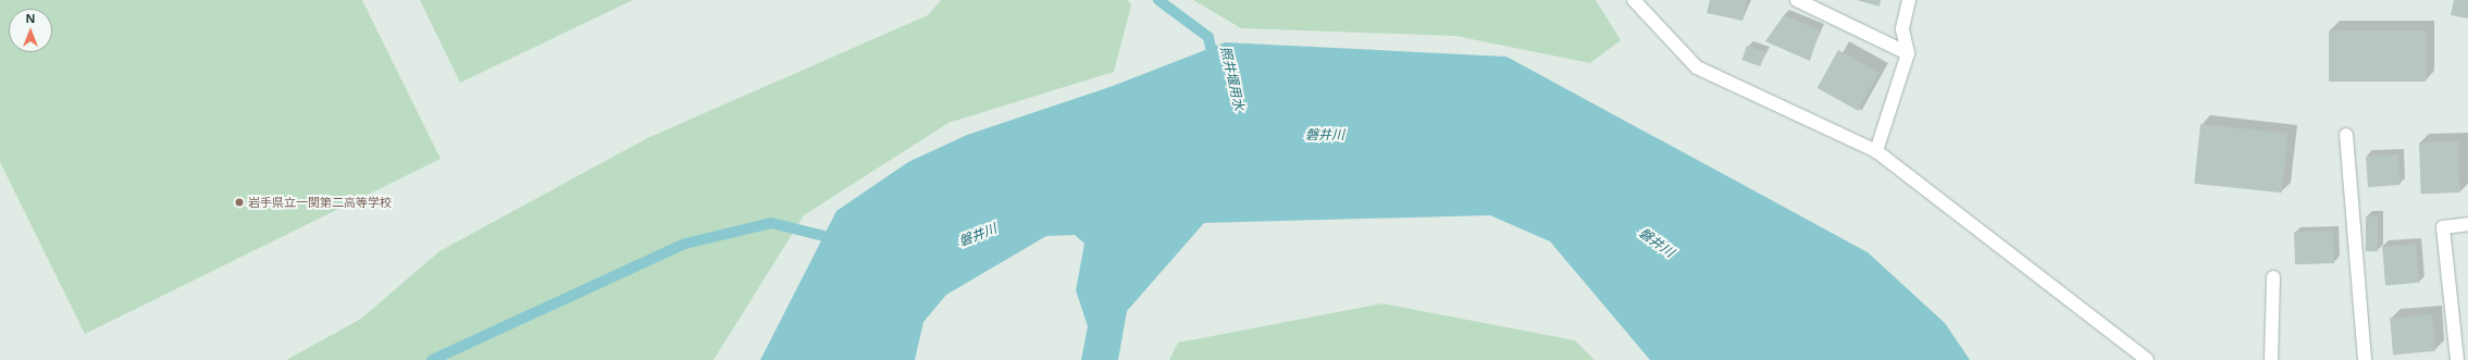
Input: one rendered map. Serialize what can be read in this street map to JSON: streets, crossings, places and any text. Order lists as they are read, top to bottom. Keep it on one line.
{"water":["照井堰用水","磐井川"],"places":["岩手県立一関第二高等学校"],"north":"top"}
